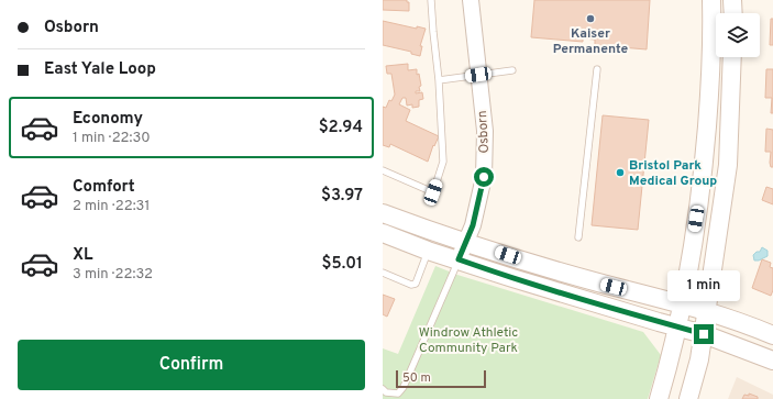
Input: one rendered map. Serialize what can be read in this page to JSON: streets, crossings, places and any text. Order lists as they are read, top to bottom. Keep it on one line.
{"streets":{"street":["Osborn"]},"parks":["Windrow Athletic Community Park"],"places":["Kaiser Permanente","Bristol Park Medical Group"],"scale_bar":"50 m","page":{"banner":["Osborn","East Yale Loop"],"list":[{"name":"Economy","note":"1 min · 22:30","value":"$2.94"},{"name":"Comfort","note":"2 min · 22:31","value":"$3.97"},{"name":"XL","note":"3 min · 22:32","value":"$5.01"}],"bubble":"1 min","buttons":"Confirm","scale":"50 m"}}
